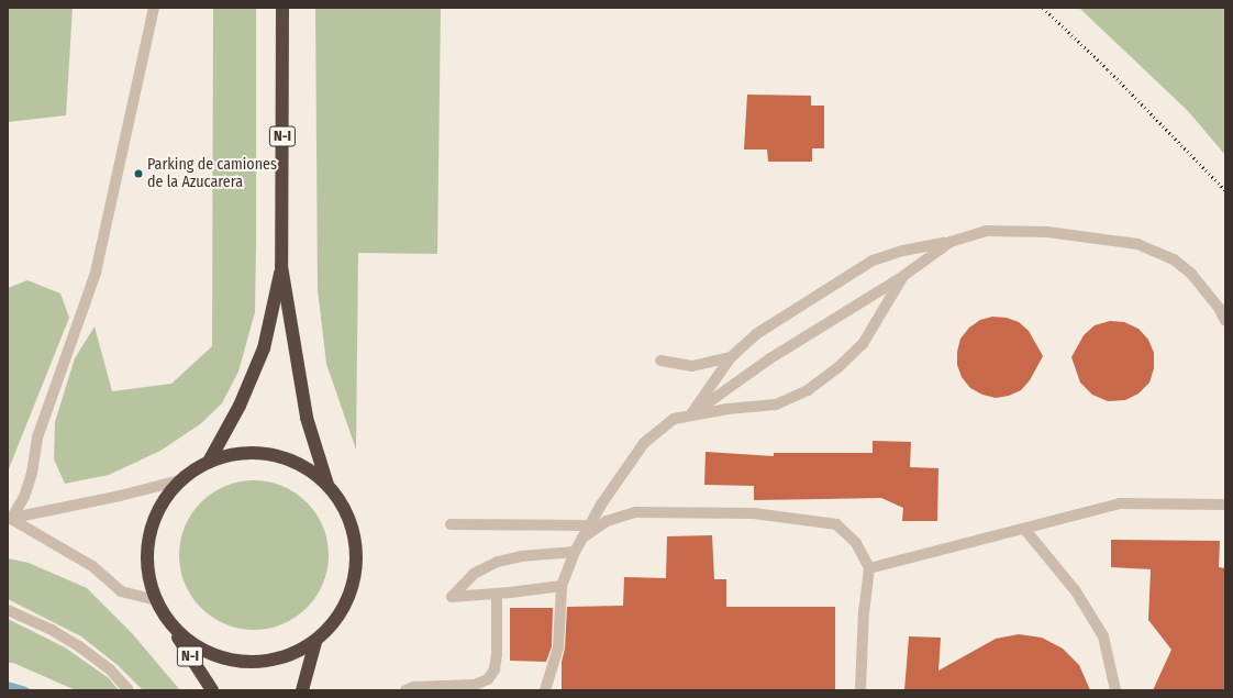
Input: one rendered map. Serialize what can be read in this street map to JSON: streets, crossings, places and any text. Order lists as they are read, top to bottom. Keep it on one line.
{"streets":{"highway":["N-I"]},"places":["Parking de camiones de la Azucarera"]}
